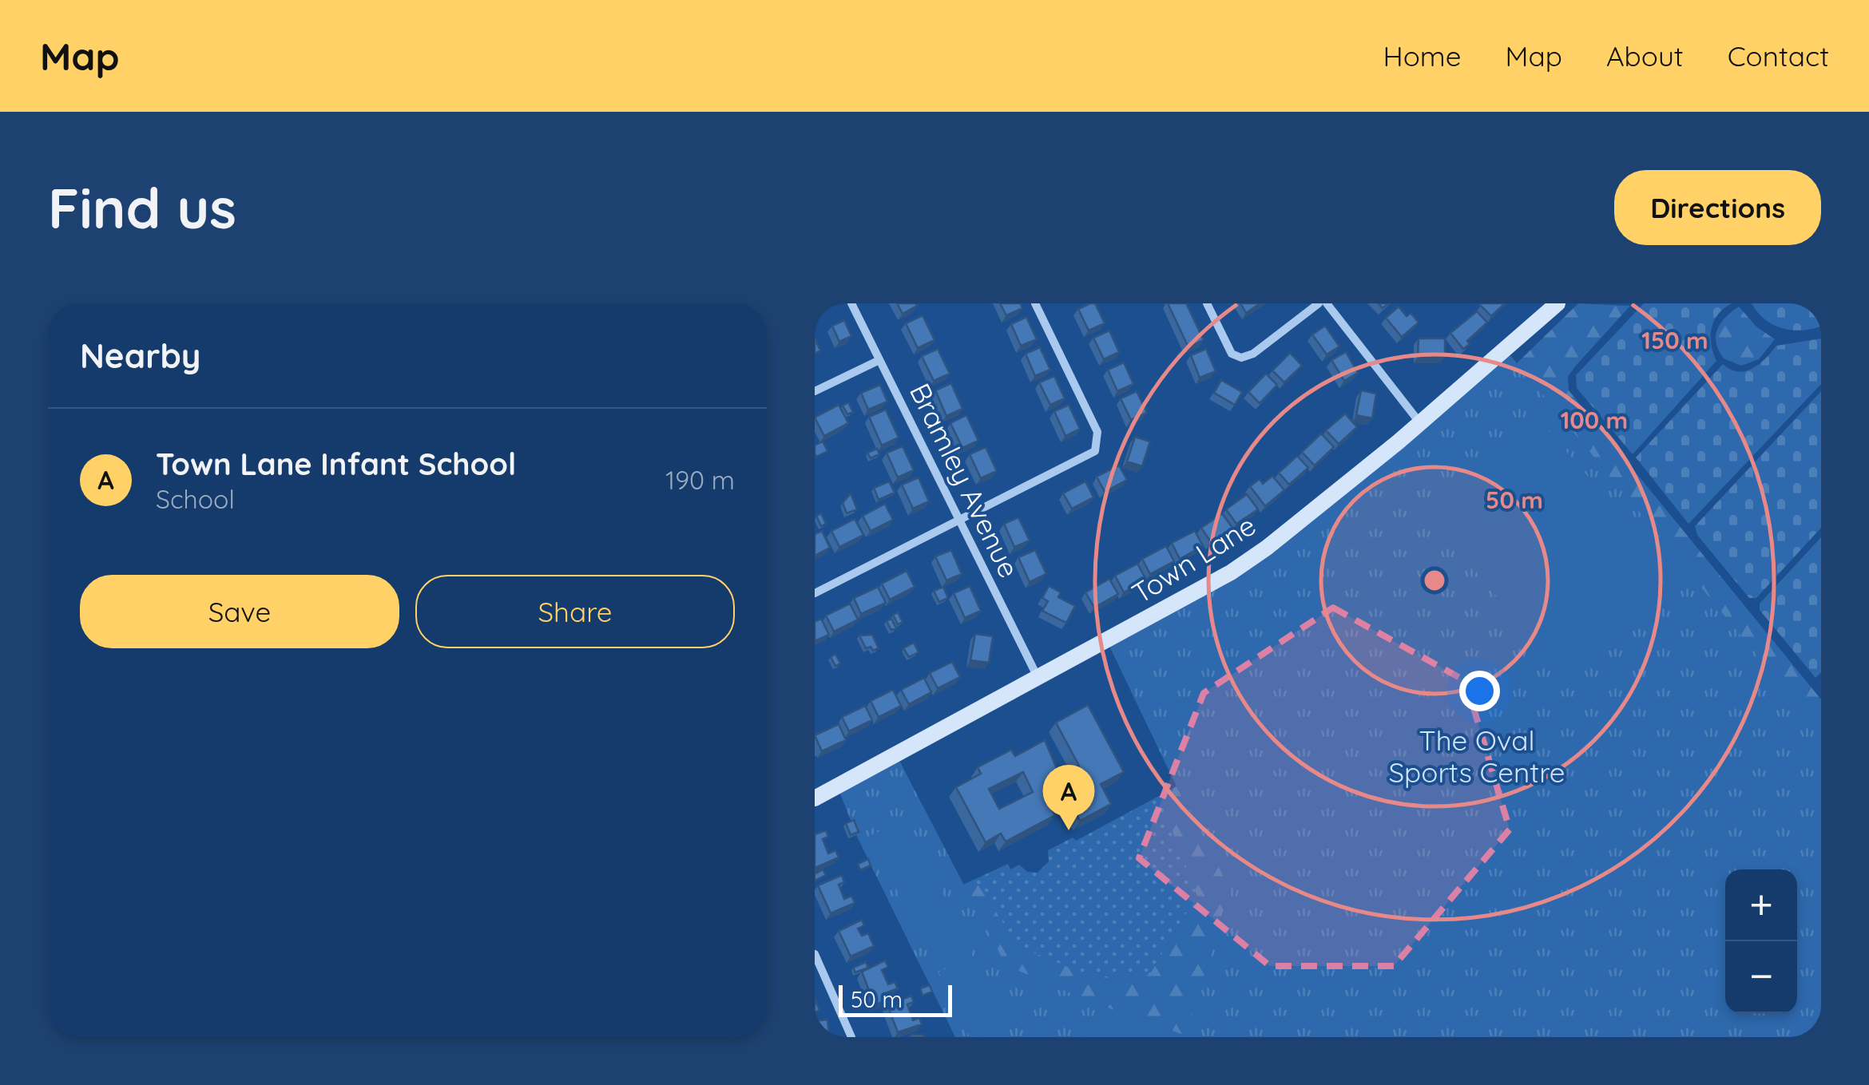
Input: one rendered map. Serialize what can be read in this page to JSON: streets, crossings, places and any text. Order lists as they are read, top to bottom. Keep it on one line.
{"streets":{"main road":["Town Lane"],"street":["Bramley Avenue"]},"crossings":[["Bramley Avenue","Town Lane"]],"parks":["The Oval Sports Centre"],"scale_bar":"50 m","page":{"header":"Map","nav":["Home","Map","About","Contact"],"buttons":["Directions",["Save","Share"]],"title":"Find us","heading":"Nearby","list":[{"mark":"A","name":"Town Lane Infant School","note":"School","value":"190 m"}],"pins":"A","map_buttons":["+","−"],"scale":"50 m"},"rings":["150 m","100 m","50 m"]}
